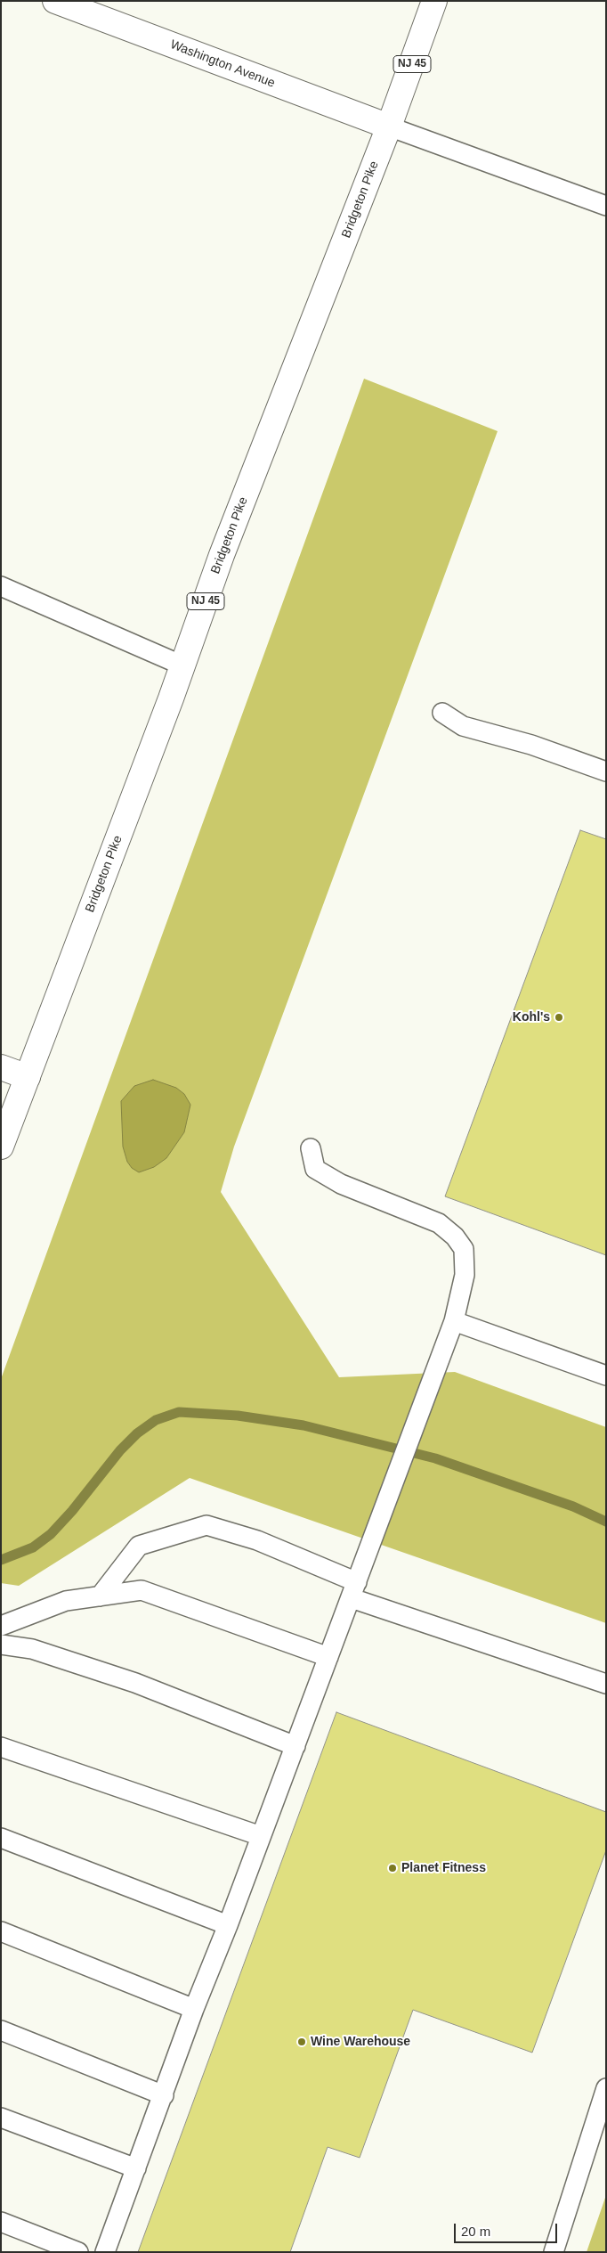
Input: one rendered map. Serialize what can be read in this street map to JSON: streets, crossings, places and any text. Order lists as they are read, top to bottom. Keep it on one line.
{"streets":{"main road":["Washington Avenue","NJ 45","Bridgeton Pike"]},"crossings":[["Washington Avenue","Bridgeton Pike"]],"places":["Kohl's","Planet Fitness","Wine Warehouse"],"scale_bar":"20 m"}
